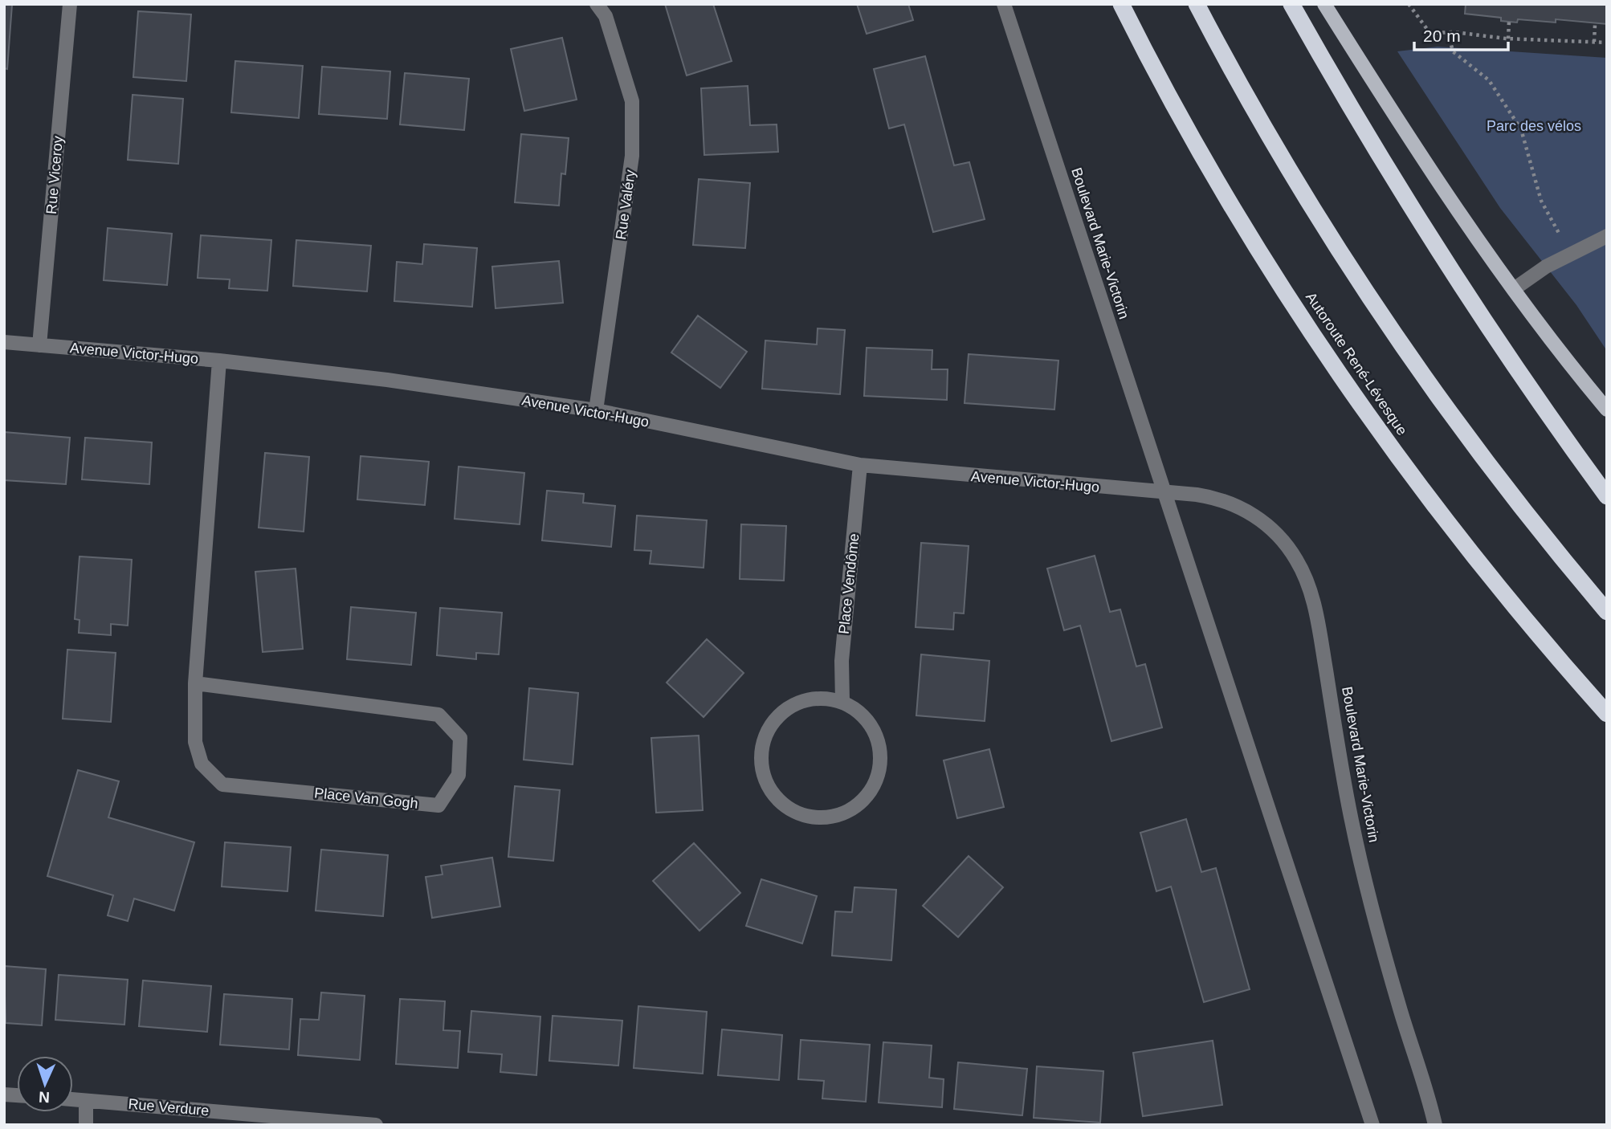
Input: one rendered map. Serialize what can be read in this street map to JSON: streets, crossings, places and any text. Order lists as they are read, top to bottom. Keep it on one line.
{"streets":{"highway":["Autoroute René-Lévesque"],"street":["Rue Viceroy","Rue Valéry","Boulevard Marie-Victorin","Avenue Victor-Hugo","Place Vendôme","Place Van Gogh","Rue Verdure"]},"crossings":[["Rue Viceroy","Avenue Victor-Hugo"],["Rue Valéry","Avenue Victor-Hugo"],["Boulevard Marie-Victorin","Avenue Victor-Hugo"],["Avenue Victor-Hugo","Place Vendôme"],["Avenue Victor-Hugo","Place Van Gogh"]],"parks":["Parc des vélos"],"scale_bar":"20 m","north":"bottom"}
